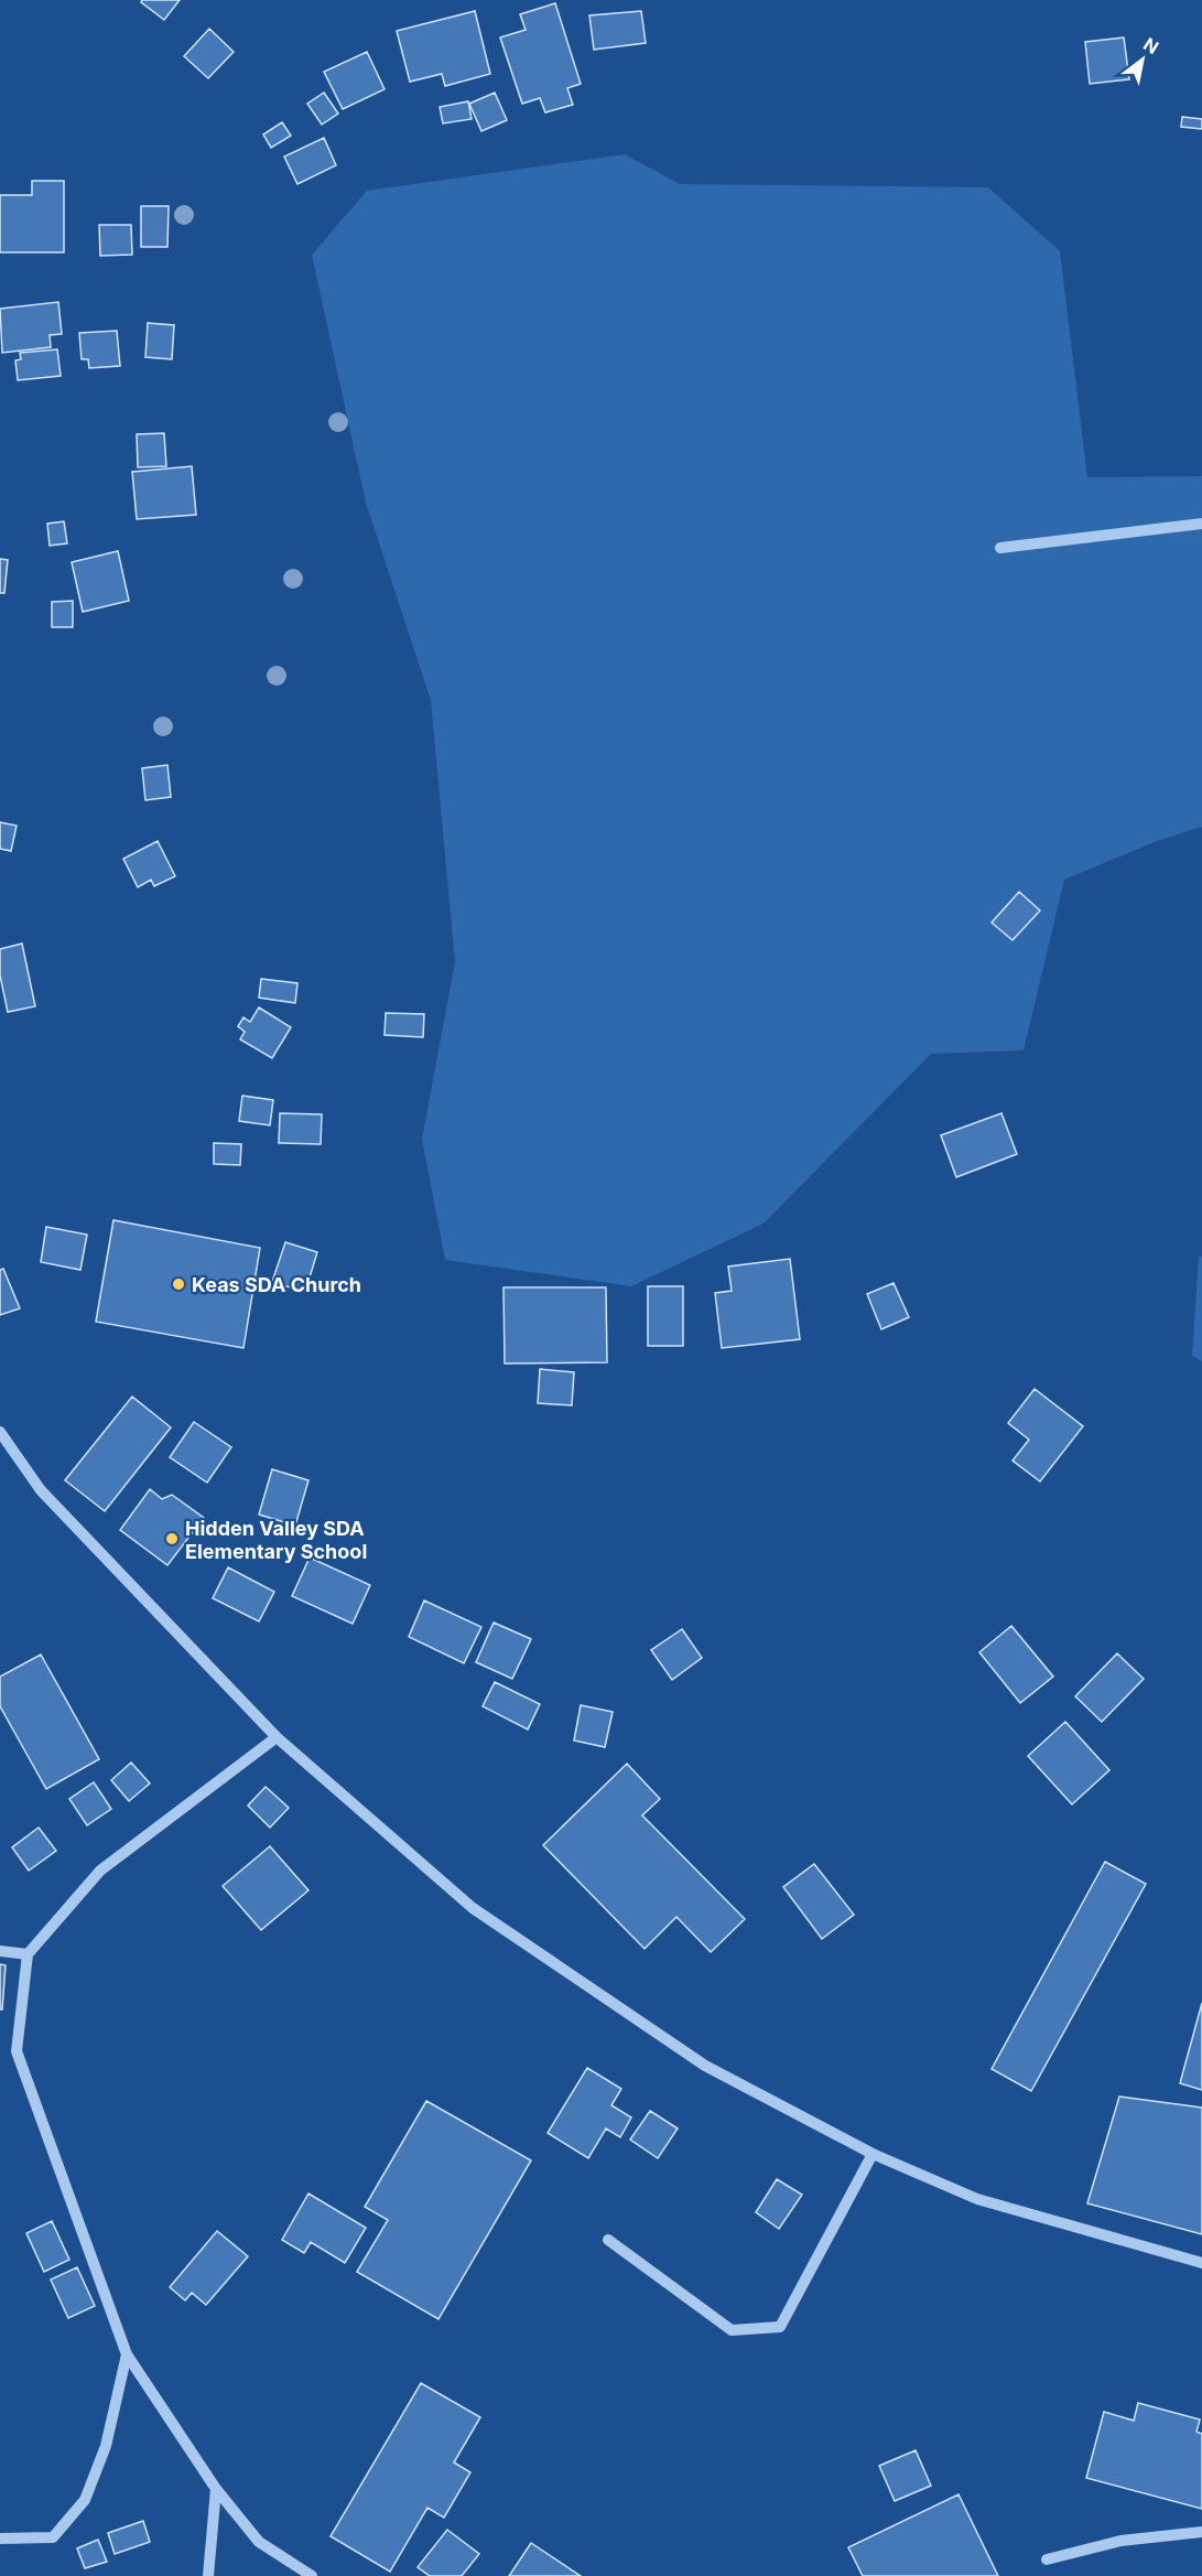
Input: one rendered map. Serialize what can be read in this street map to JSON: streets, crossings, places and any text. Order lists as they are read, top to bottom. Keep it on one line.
{"places":["Keas SDA Church","Hidden Valley SDA Elementary School"],"north":"top right"}
